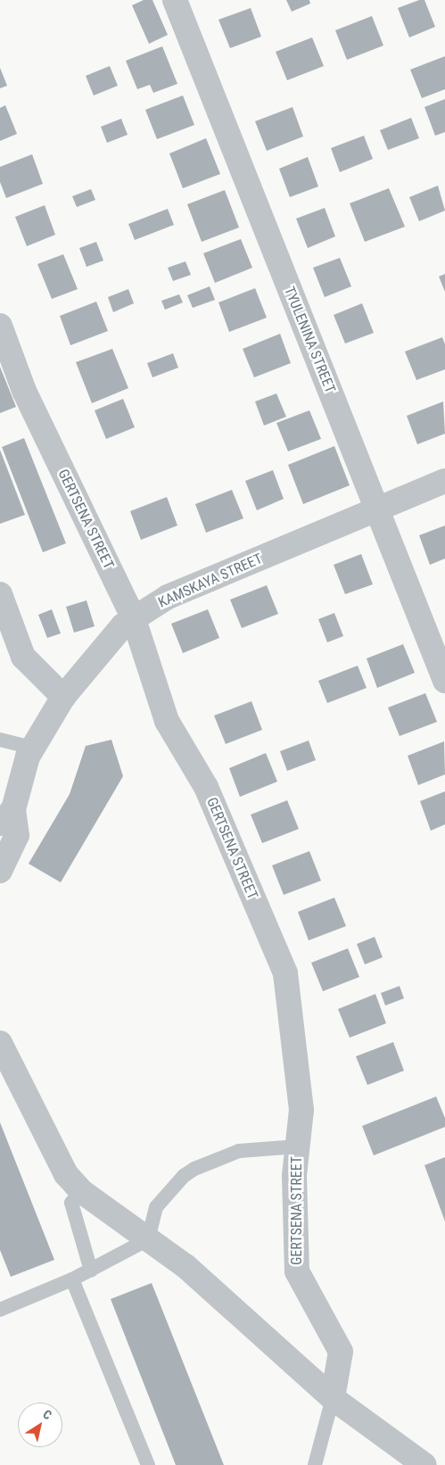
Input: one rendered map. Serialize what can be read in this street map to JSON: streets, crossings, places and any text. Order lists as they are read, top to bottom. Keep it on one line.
{"streets":{"street":["TYULENINA STREET","GERTSENA STREET","KAMSKAYA STREET"]},"crossings":[["TYULENINA STREET","KAMSKAYA STREET"],["GERTSENA STREET","KAMSKAYA STREET"]],"north":"top right"}
